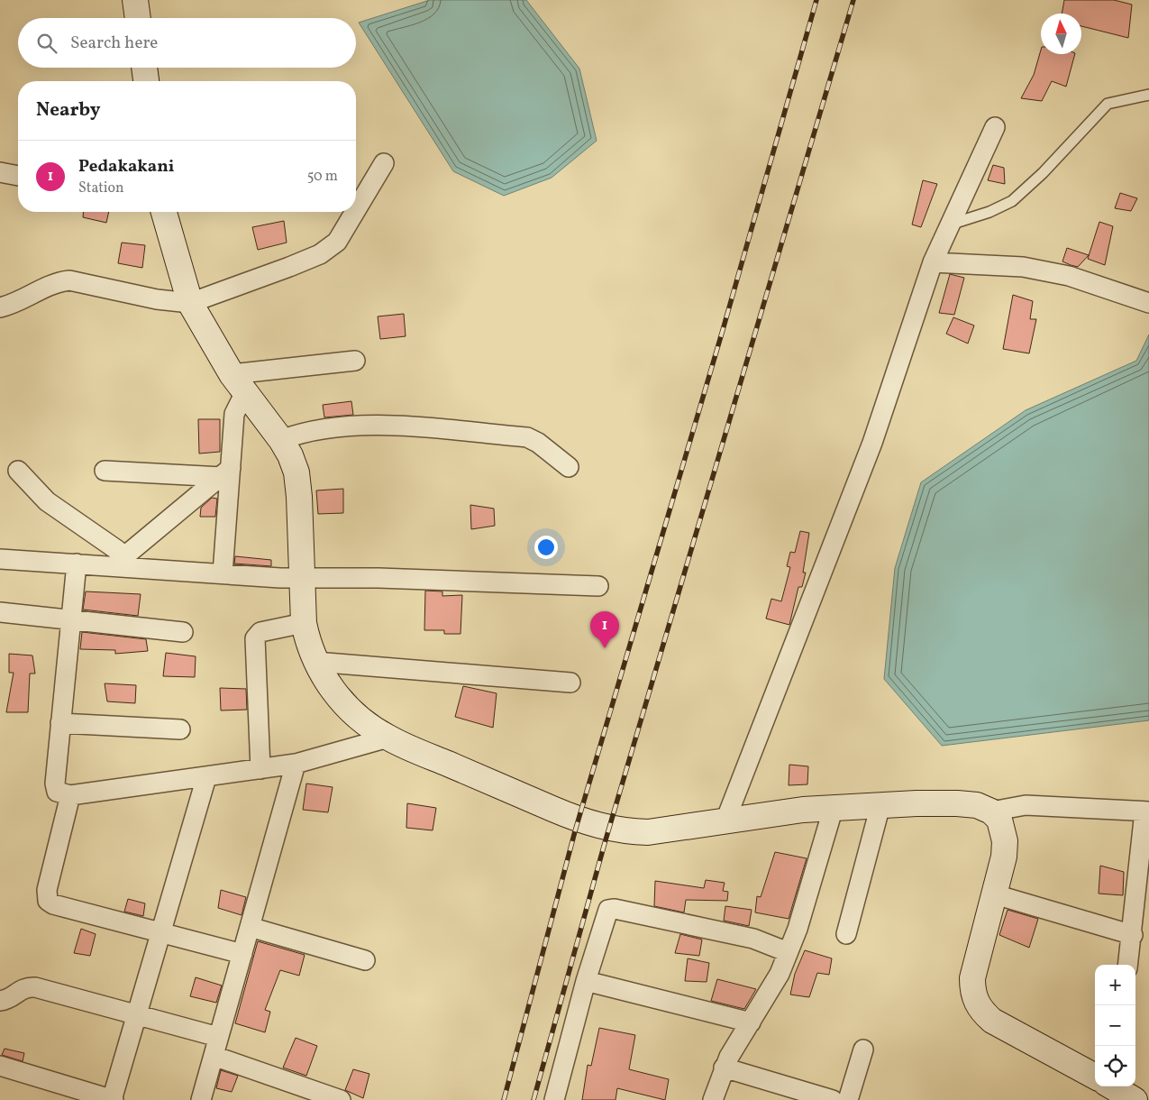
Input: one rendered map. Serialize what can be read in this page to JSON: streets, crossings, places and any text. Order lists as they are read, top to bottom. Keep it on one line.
{"north":"top","page":{"search":"Search here","heading":"Nearby","list":[{"mark":"1","name":"Pedakakani","note":"Station","value":"50 m"}],"pins":"1","map_buttons":["+","−"]}}
